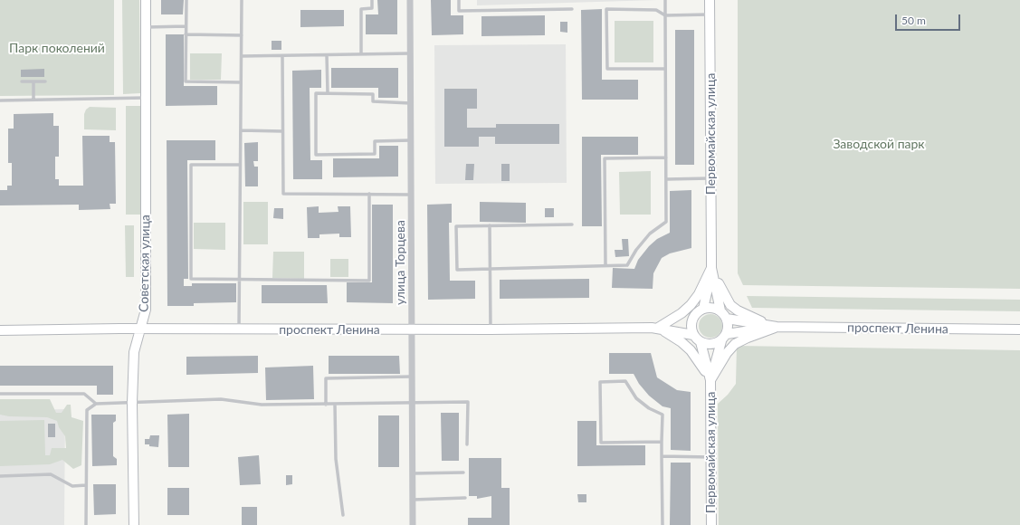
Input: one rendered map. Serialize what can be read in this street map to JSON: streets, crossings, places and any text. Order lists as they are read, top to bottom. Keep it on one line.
{"streets":{"street":["Первомайская улица","улица Торцева","Советская улица","проспект Ленина"]},"crossings":[["улица Торцева","проспект Ленина"],["Советская улица","проспект Ленина"]],"parks":["Парк поколений","Заводской парк"],"scale_bar":"50 m"}
